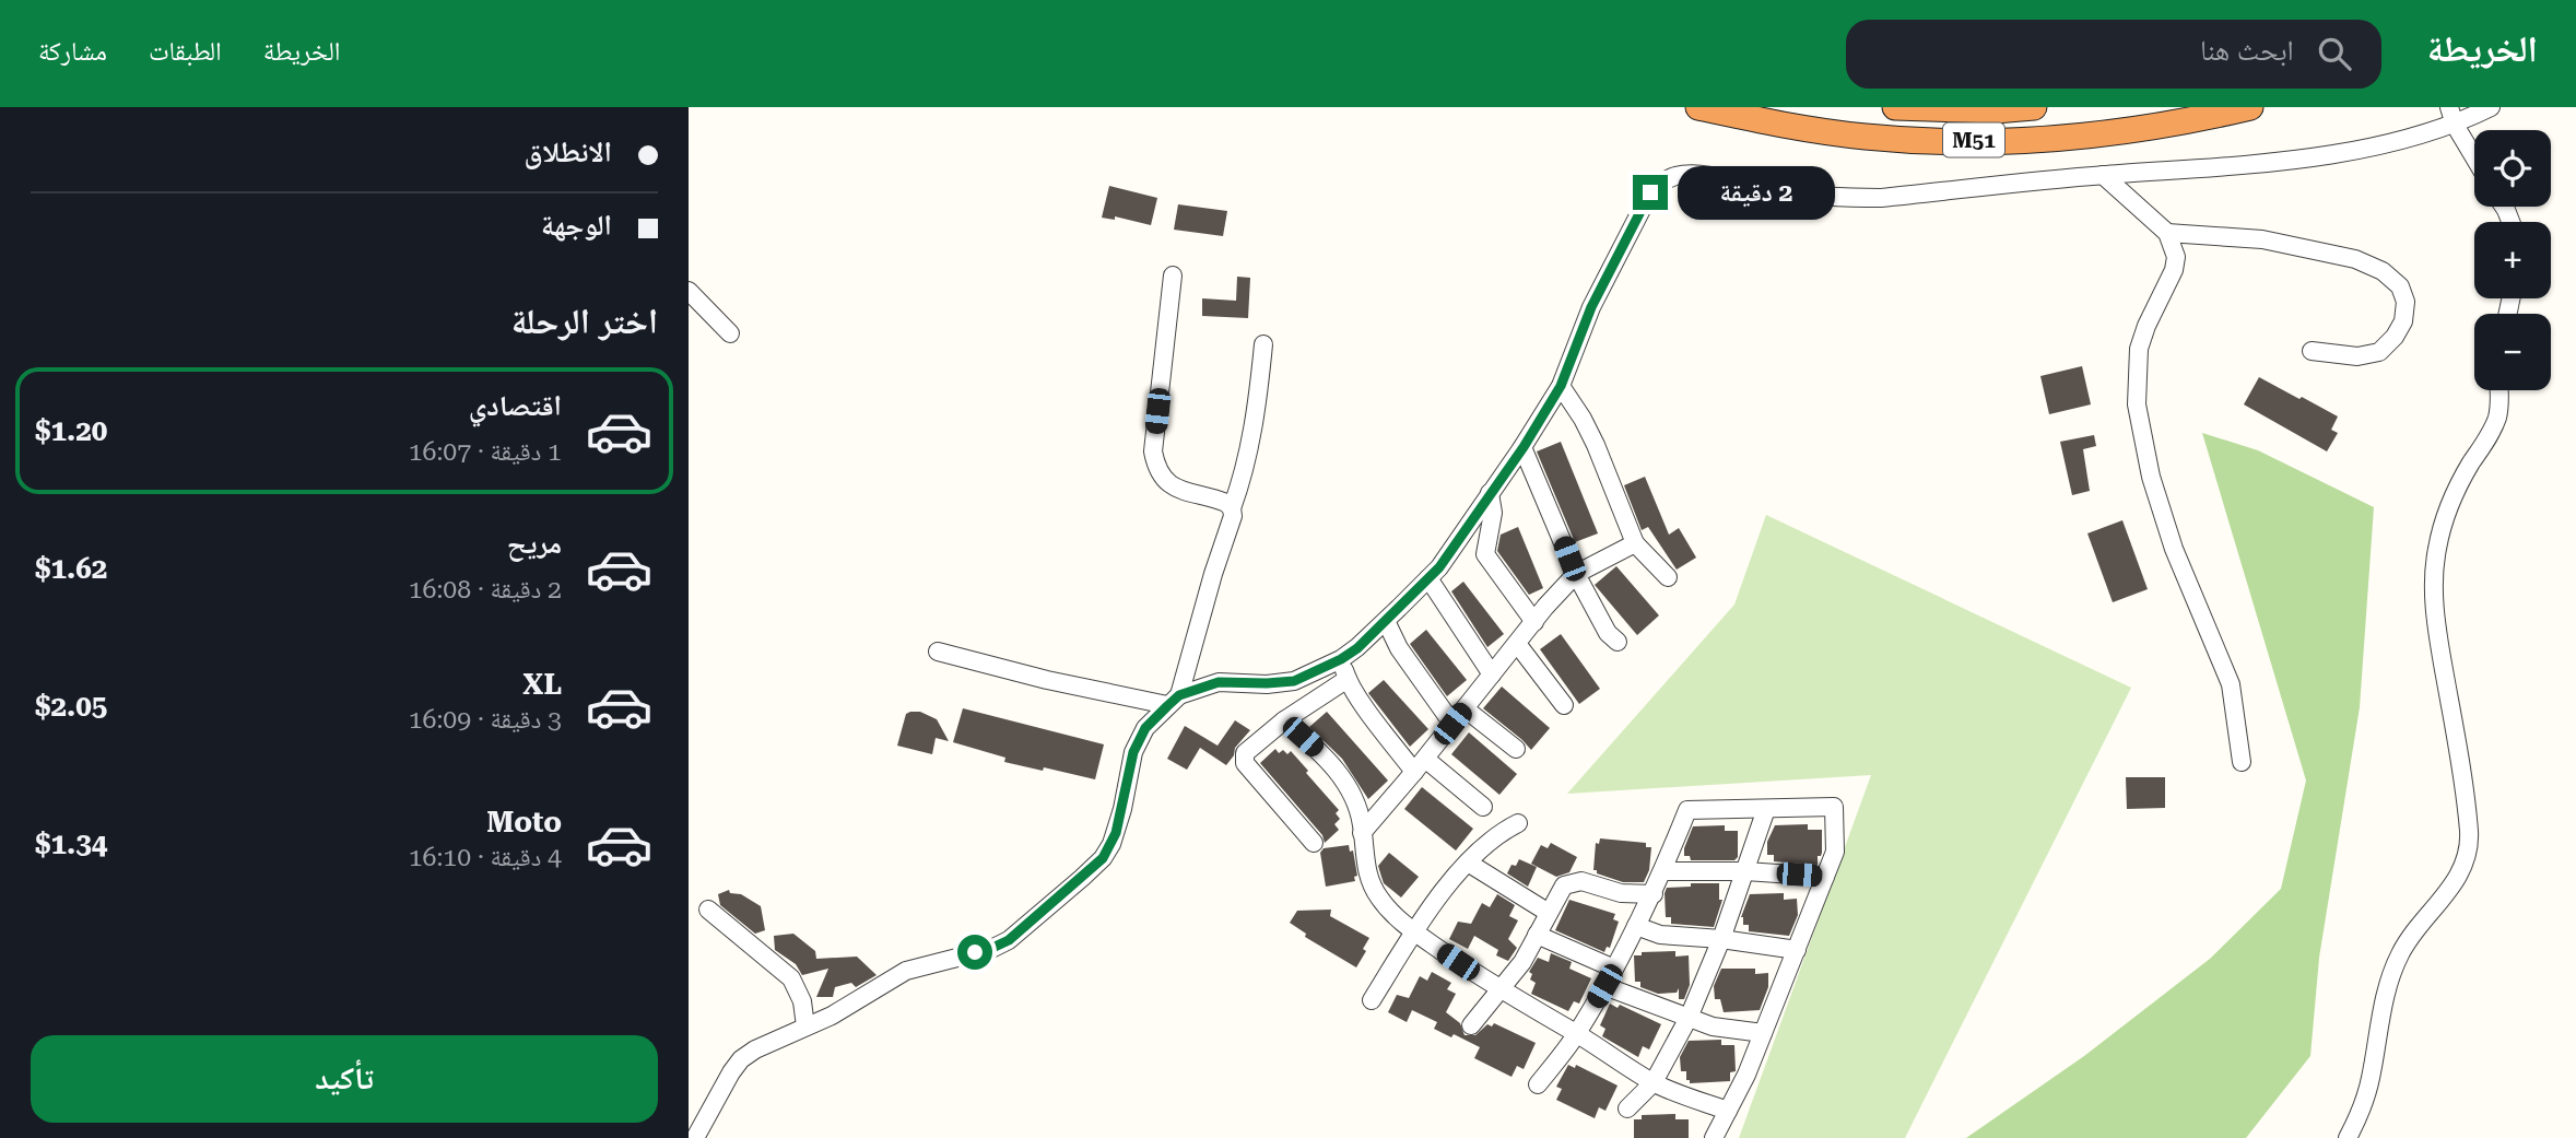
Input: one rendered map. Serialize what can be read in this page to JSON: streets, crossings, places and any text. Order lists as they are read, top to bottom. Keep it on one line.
{"streets":{"highway":["M51"]},"page":{"header":"الخريطة","search":"ابحث هنا","nav":["الخريطة","الطبقات","مشاركة"],"banner":["الانطلاق","الوجهة"],"map_buttons":["+","−"],"bubble":"2 دقيقة","heading":"اختر الرحلة","list":[{"name":"اقتصادي","note":"1 دقيقة · 16:07","value":"$1.20"},{"name":"مريح","note":"2 دقيقة · 16:08","value":"$1.62"},{"name":"XL","note":"3 دقيقة · 16:09","value":"$2.05"},{"name":"Moto","note":"4 دقيقة · 16:10","value":"$1.34"}],"buttons":"تأكيد"}}
